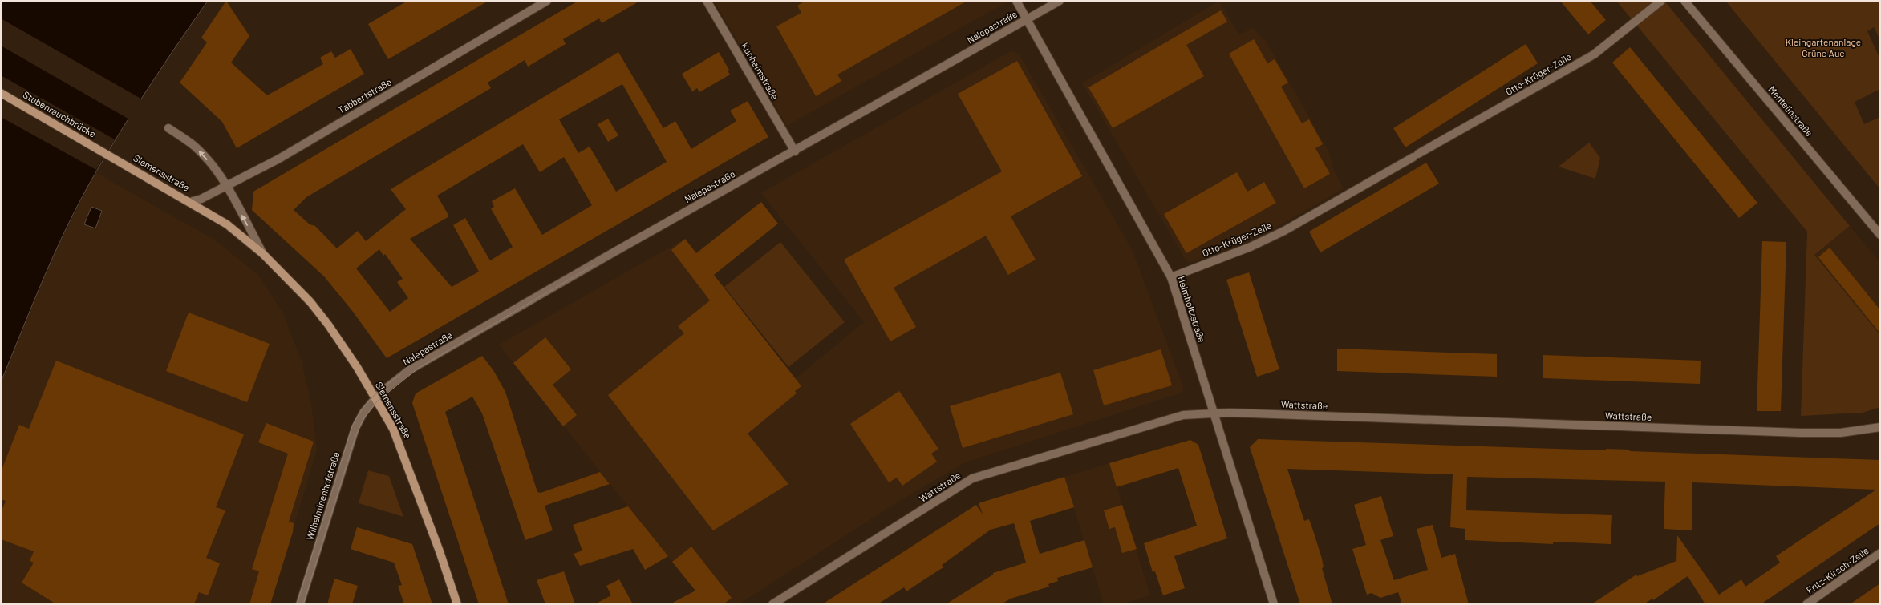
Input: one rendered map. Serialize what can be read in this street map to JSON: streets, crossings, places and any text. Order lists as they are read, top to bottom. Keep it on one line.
{"streets":{"main road":["Stubenrauchbrücke","Siemensstraße"],"street":["Nalepastraße","Kunheimstraße","Otto-Krüger-Zeile","Tabbertstraße","Mentelinstraße","Helmholtzstraße","Wattstraße","Wilhelminenhofstraße","Fritz-Kirsch-Zeile"]},"crossings":[["Nalepastraße","Kunheimstraße"],["Nalepastraße","Siemensstraße"],["Nalepastraße","Helmholtzstraße"],["Nalepastraße","Wilhelminenhofstraße"],["Otto-Krüger-Zeile","Helmholtzstraße"],["Tabbertstraße","Siemensstraße"],["Stubenrauchbrücke","Siemensstraße"],["Siemensstraße","Wilhelminenhofstraße"],["Helmholtzstraße","Wattstraße"]],"parks":["Kleingartenanlage Grüne Aue"]}
